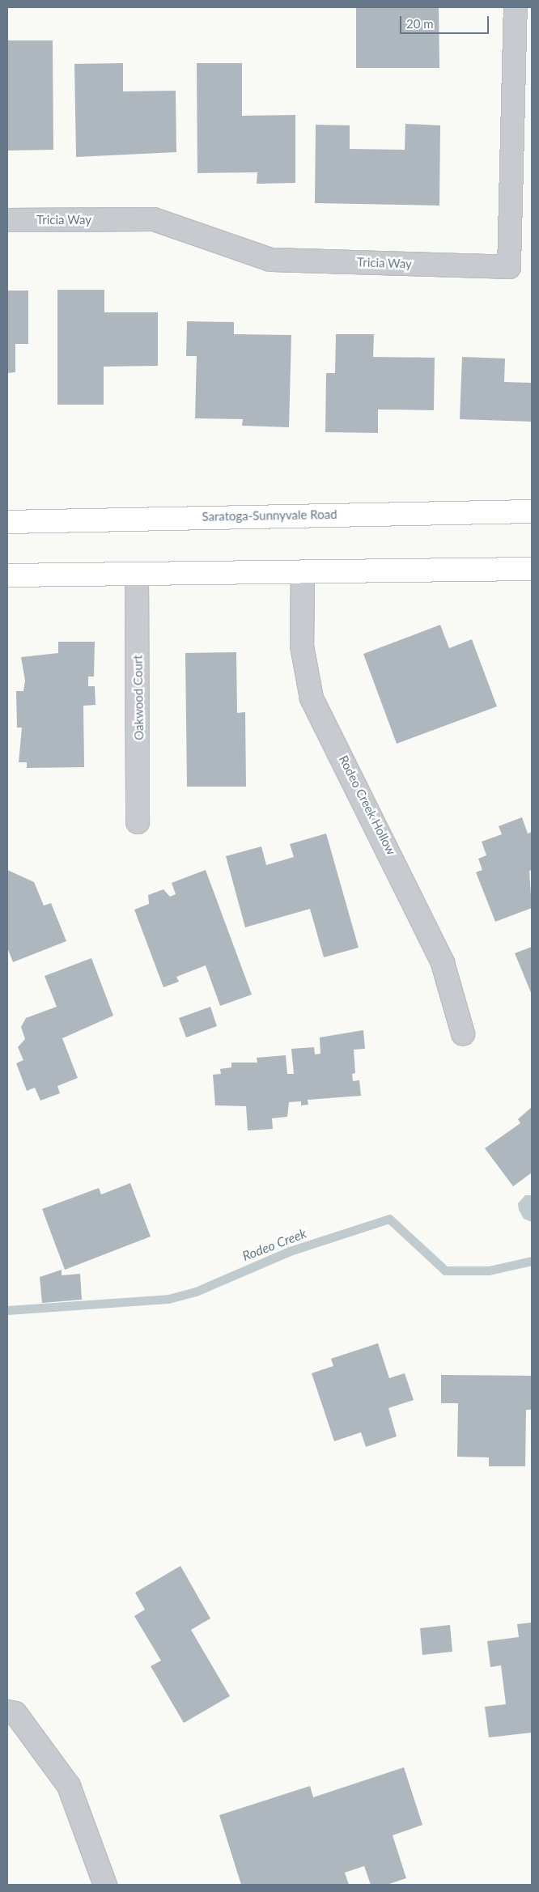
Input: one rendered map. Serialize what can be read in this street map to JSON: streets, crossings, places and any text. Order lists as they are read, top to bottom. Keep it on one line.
{"streets":{"main road":["Saratoga-Sunnyvale Road"],"street":["Tricia Way","Oakwood Court","Rodeo Creek Hollow"]},"water":["Rodeo Creek"],"scale_bar":"20 m"}
